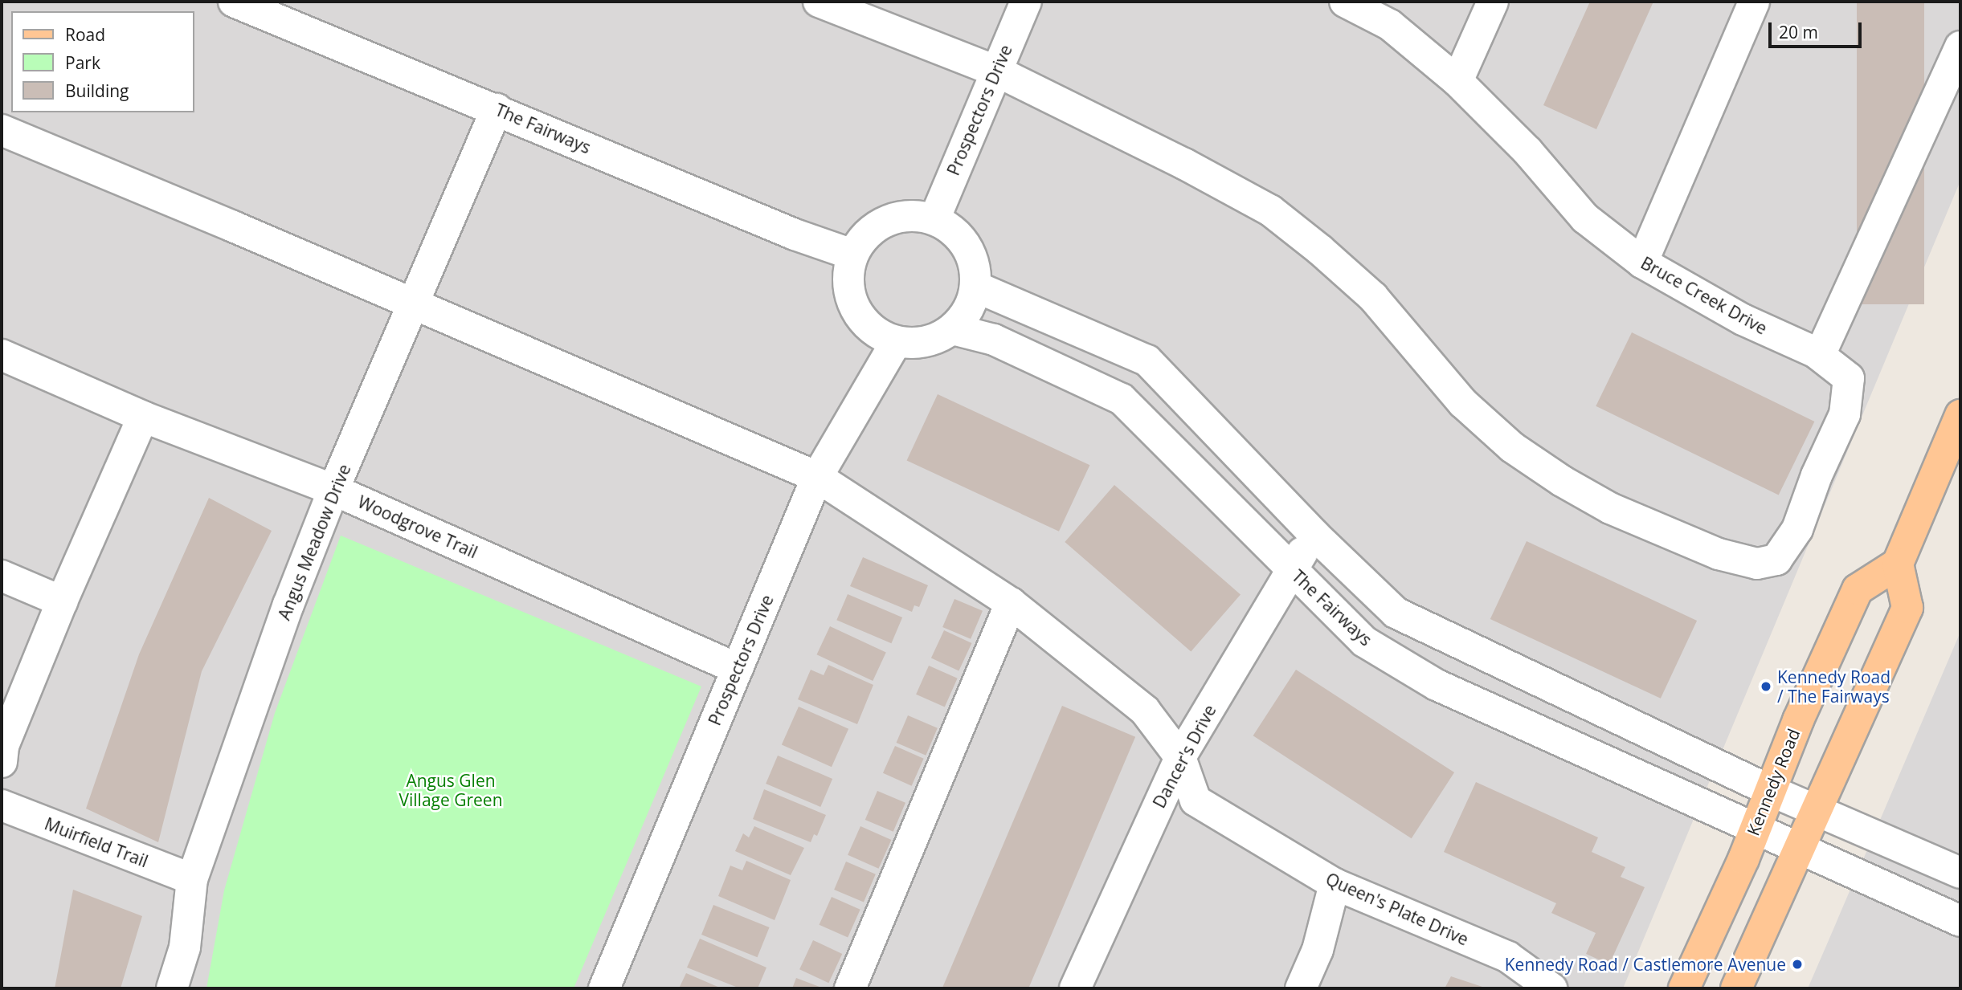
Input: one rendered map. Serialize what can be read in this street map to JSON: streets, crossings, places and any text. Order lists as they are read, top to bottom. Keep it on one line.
{"streets":{"main road":["Kennedy Road"],"street":["Prospectors Drive","The Fairways","Bruce Creek Drive","Woodgrove Trail","Angus Meadow Drive","Dancer's Drive","Muirfield Trail","Queen's Plate Drive"]},"crossings":[["Prospectors Drive","The Fairways"],["Prospectors Drive","Bruce Creek Drive"],["Prospectors Drive","Woodgrove Trail"],["Prospectors Drive","Queen's Plate Drive"],["The Fairways","Angus Meadow Drive"],["The Fairways","Dancer's Drive"],["The Fairways","Kennedy Road"],["Woodgrove Trail","Angus Meadow Drive"],["Angus Meadow Drive","Muirfield Trail"],["Angus Meadow Drive","Queen's Plate Drive"],["Dancer's Drive","Queen's Plate Drive"]],"parks":["Angus Glen Village Green"],"places":["Kennedy Road / The Fairways","Kennedy Road / Castlemore Avenue"],"legend":["Road","Park","Building"],"scale_bar":"20 m"}
